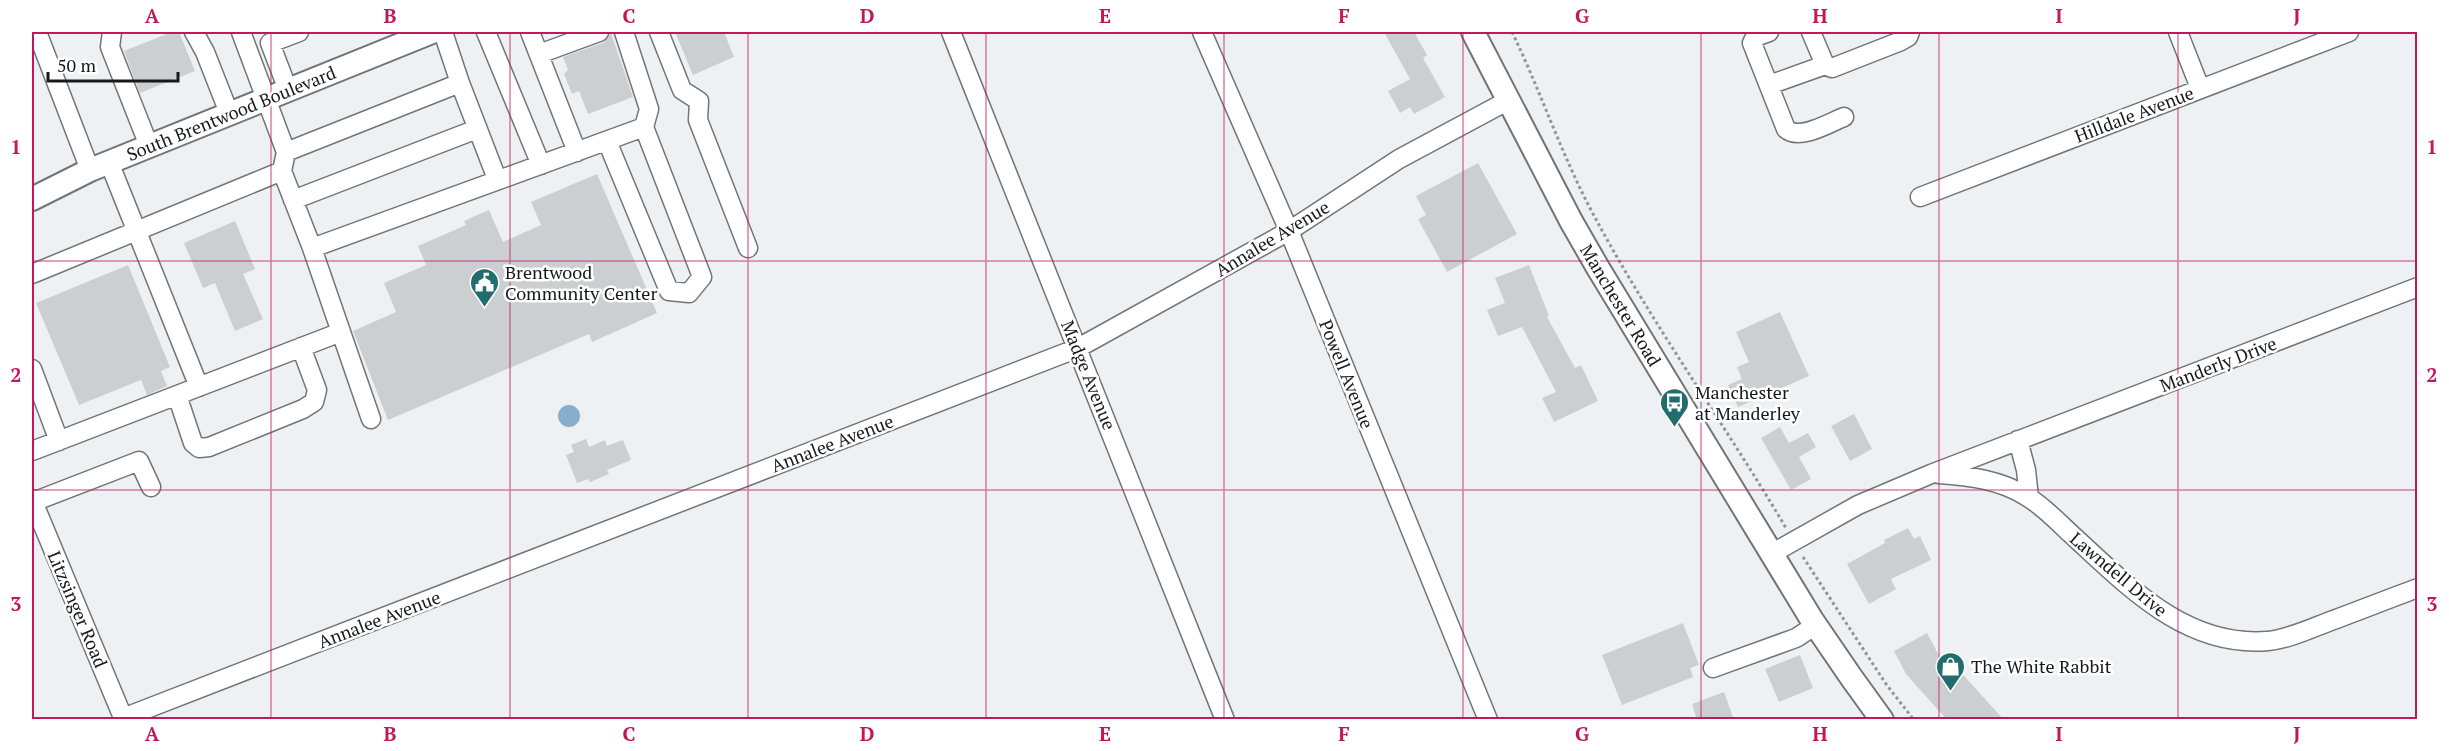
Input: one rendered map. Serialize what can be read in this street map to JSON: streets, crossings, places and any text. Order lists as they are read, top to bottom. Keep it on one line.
{"streets":{"main road":["South Brentwood Boulevard","Manchester Road"],"street":["Hilldale Avenue","Annalee Avenue","Manderly Drive","Powell Avenue","Madge Avenue","Lawndell Drive","Litzsinger Road"]},"crossings":[["Annalee Avenue","Manchester Road"],["Annalee Avenue","Powell Avenue"],["Annalee Avenue","Madge Avenue"],["Annalee Avenue","Litzsinger Road"],["Manchester Road","Manderly Drive"],["Manderly Drive","Lawndell Drive"]],"places":{"public building":["Brentwood Community Center"],"bus stop":["Manchester at Manderley"],"shop":["The White Rabbit"]},"scale_bar":"50 m","grid":{"columns":["A","B","C","D","E","F","G","H","I","J"],"rows":["1","2","3"]}}
